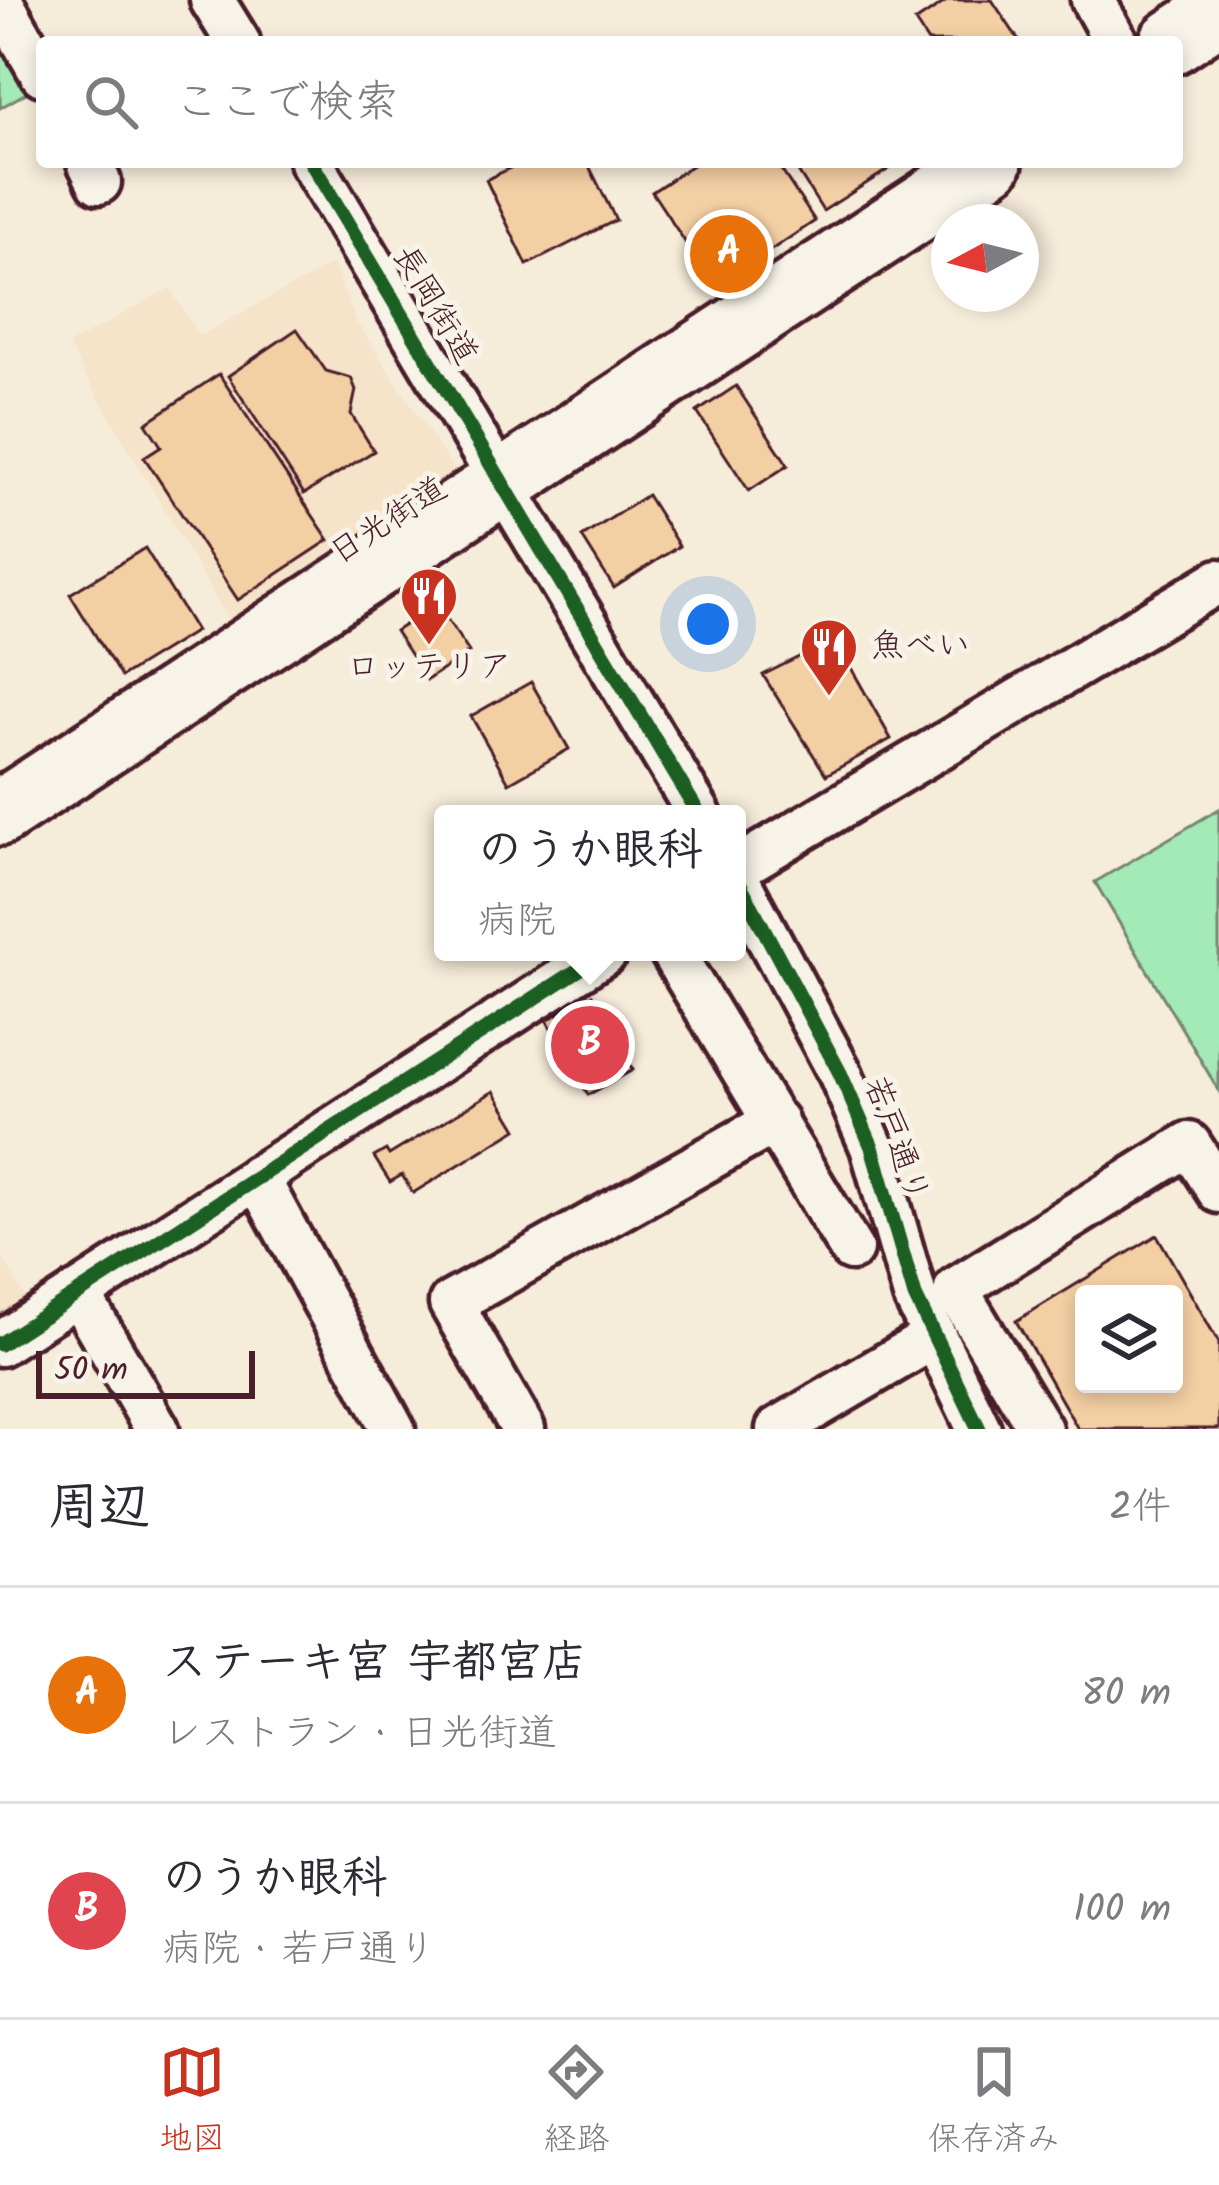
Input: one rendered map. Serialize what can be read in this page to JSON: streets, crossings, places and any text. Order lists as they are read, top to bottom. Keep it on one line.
{"streets":{"highway":["日光街道"],"street":["長岡街道","若戸通り"]},"crossings":[["長岡街道","日光街道"]],"places":{"restaurant":["ロッテリア","魚べい"]},"scale_bar":"50 m","north":"left","page":{"search":"ここで検索","pins":["A","B"],"popup":["のうか眼科","病院"],"scale":"50 m","heading":["周辺","2件"],"list":[{"mark":"A","name":"ステーキ宮 宇都宮店","note":"レストラン · 日光街道","value":"80 m"},{"mark":"B","name":"のうか眼科","note":"病院 · 若戸通り","value":"100 m"}],"nav":["地図","経路","保存済み"]}}
